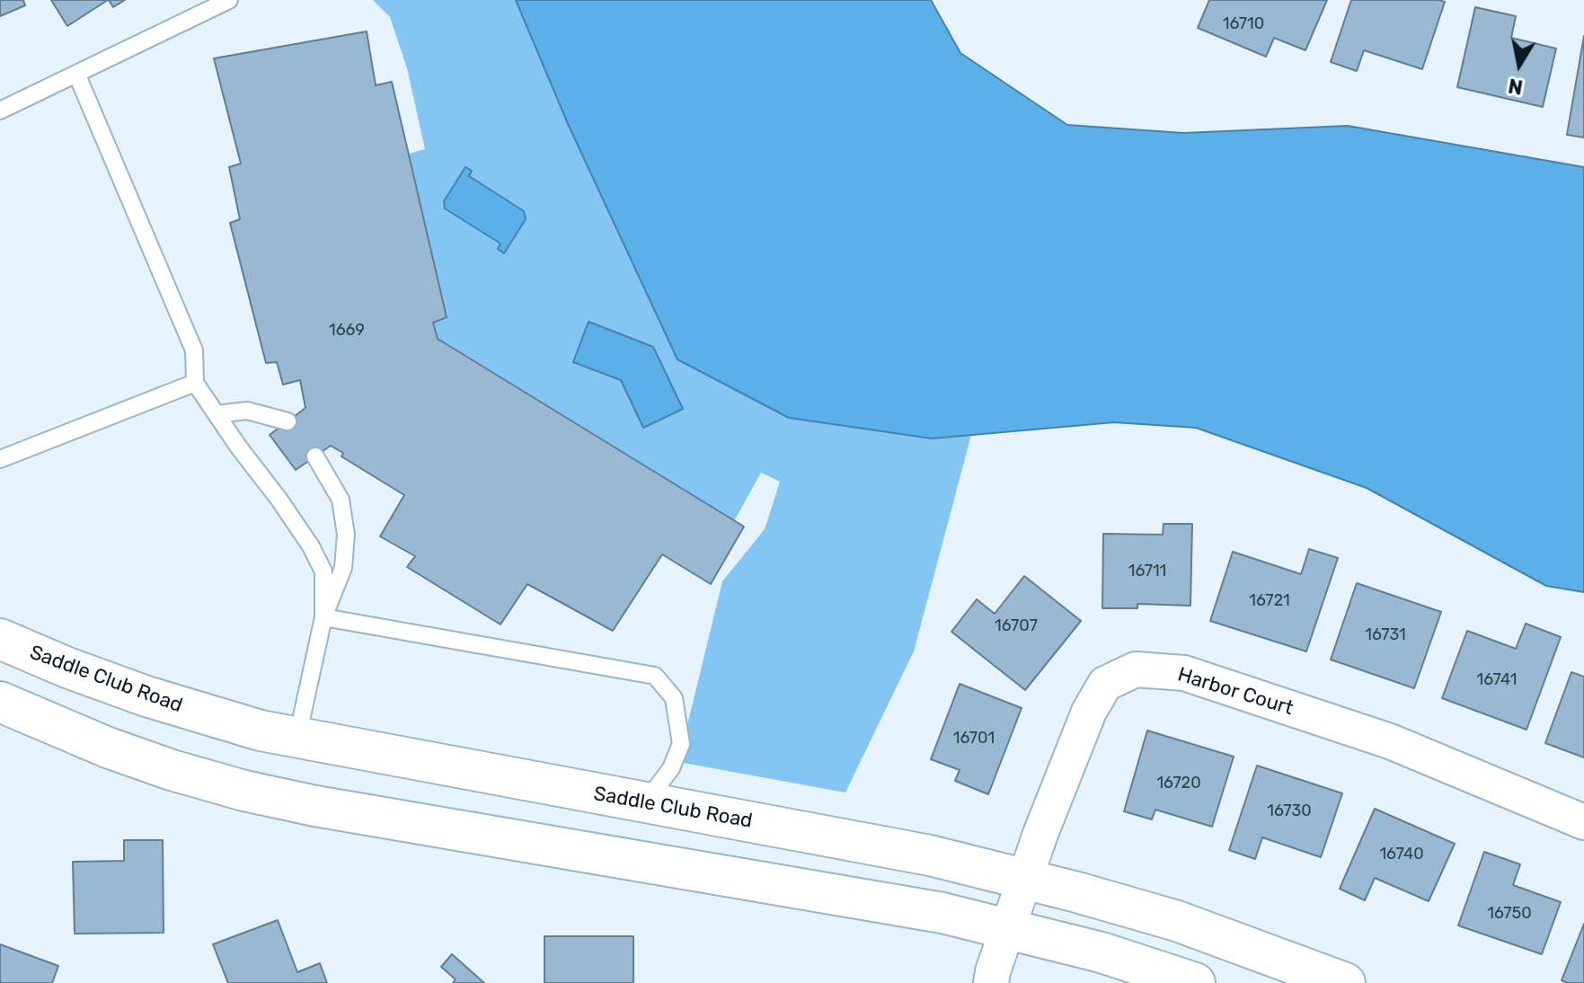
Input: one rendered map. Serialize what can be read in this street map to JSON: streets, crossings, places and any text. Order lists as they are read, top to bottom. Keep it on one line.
{"streets":{"street":["Saddle Club Road","Harbor Court"]},"crossings":[["Saddle Club Road","Harbor Court"]],"house_numbers":["16710","1669","16711","16721","16707","16731","16741","16701","16720","16730","16740","16750"],"north":"bottom"}
